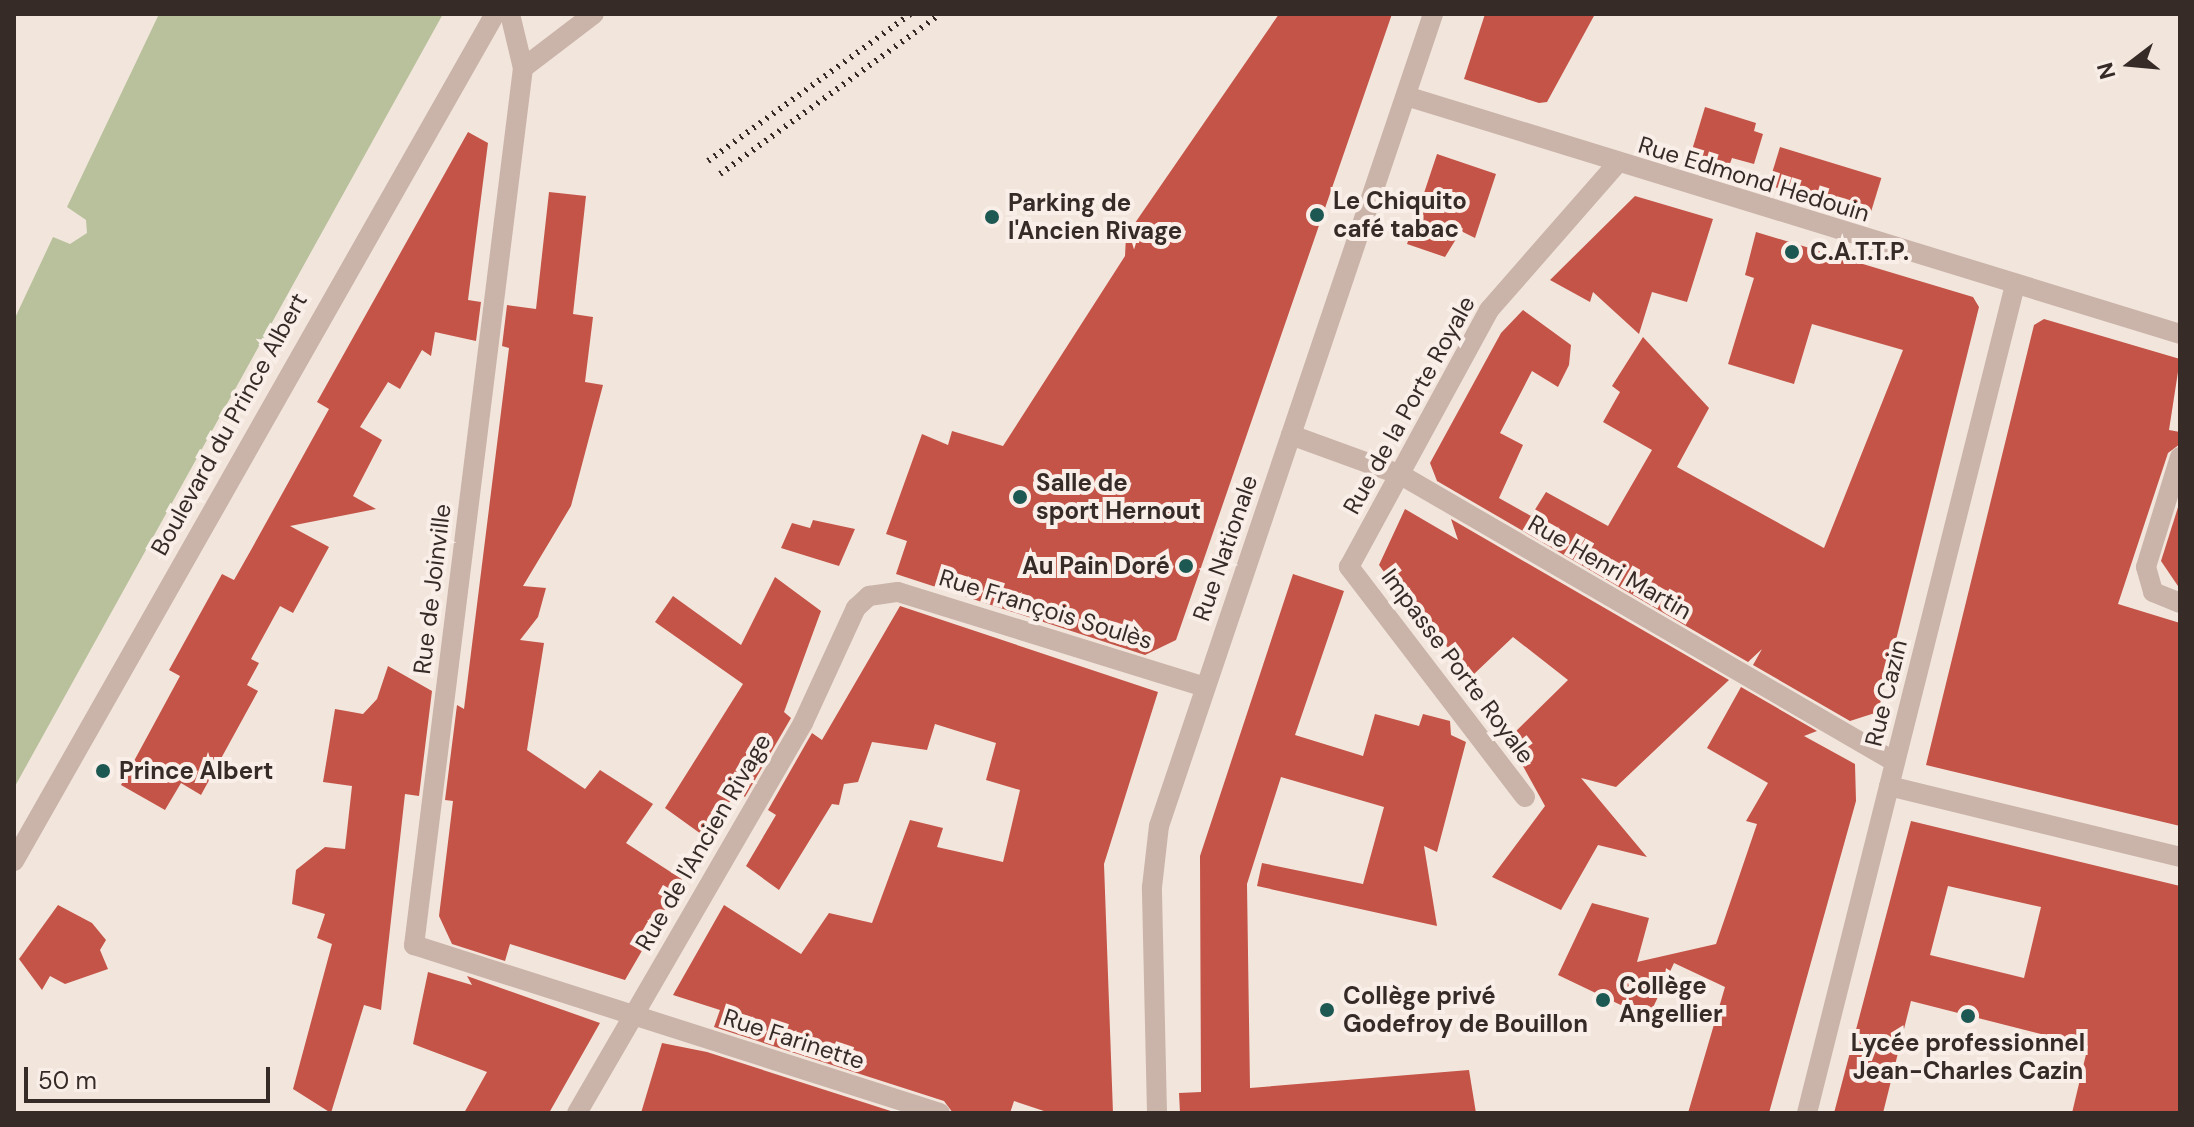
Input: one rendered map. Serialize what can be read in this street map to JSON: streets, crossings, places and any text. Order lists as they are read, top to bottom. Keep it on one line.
{"streets":{"street":["Rue Edmond Hedouin","Rue de la Porte Royale","Boulevard du Prince Albert","Rue Nationale","Rue Henri Martin","Rue de Joinville","Rue François Soulès","Impasse Porte Royale","Rue Cazin","Rue de l'Ancien Rivage","Rue Farinette"]},"crossings":[["Rue Edmond Hedouin","Rue de la Porte Royale"],["Rue Edmond Hedouin","Rue Nationale"],["Rue Edmond Hedouin","Rue Cazin"],["Rue de la Porte Royale","Rue Henri Martin"],["Rue de la Porte Royale","Impasse Porte Royale"],["Rue Nationale","Rue Henri Martin"],["Rue Nationale","Rue François Soulès"],["Rue Henri Martin","Rue Cazin"],["Rue de Joinville","Rue de l'Ancien Rivage"],["Rue de Joinville","Rue Farinette"],["Rue François Soulès","Rue de l'Ancien Rivage"],["Rue de l'Ancien Rivage","Rue Farinette"]],"places":["Le Chiquito café tabac","Parking de l'Ancien Rivage","C.A.T.T.P.","Salle de sport Hernout","Au Pain Doré","Prince Albert","Collège Angellier","Collège privé Godefroy de Bouillon","Lycée professionnel Jean-Charles Cazin"],"scale_bar":"50 m","north":"left"}
